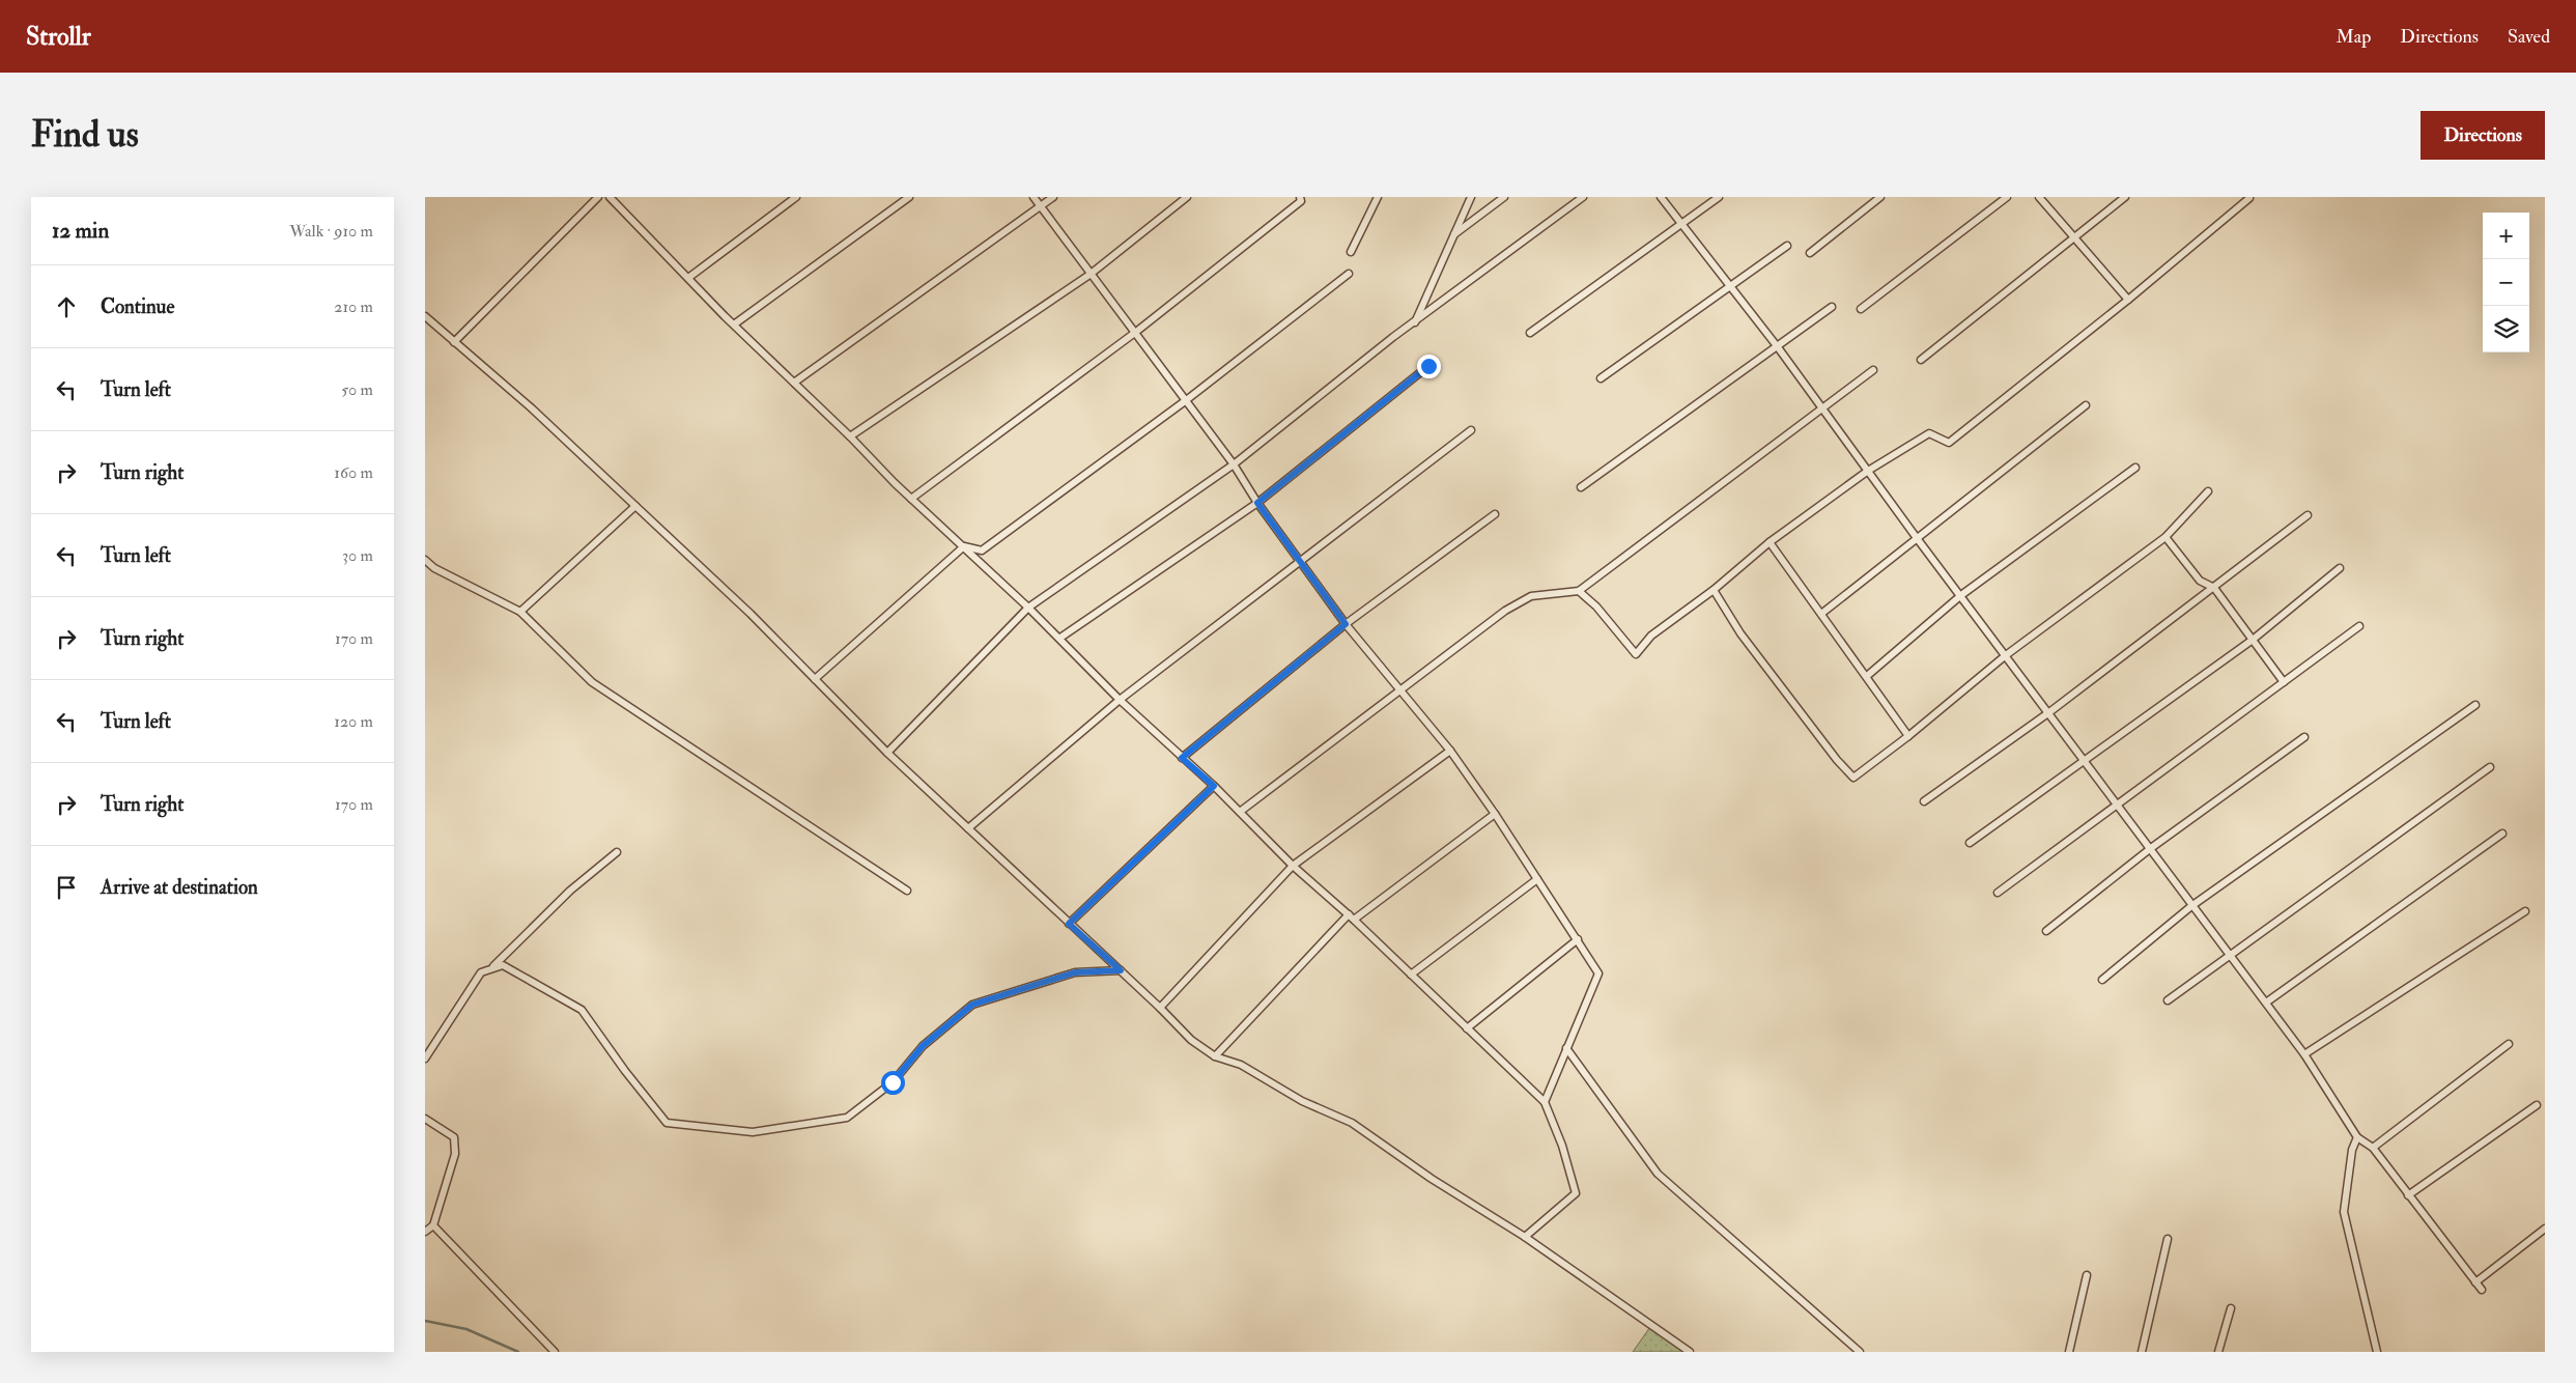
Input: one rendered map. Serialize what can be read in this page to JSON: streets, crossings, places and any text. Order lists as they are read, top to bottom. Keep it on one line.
{"page":{"header":"Strollr","nav":["Map","Directions","Saved"],"buttons":"Directions","title":"Find us","heading":["12 min","Walk · 910 m"],"map_buttons":["+","−"],"list":[["Continue","210 m"],["Turn left","50 m"],["Turn right","160 m"],["Turn left","30 m"],["Turn right","170 m"],["Turn left","120 m"],["Turn right","170 m"],"Arrive at destination"]}}
